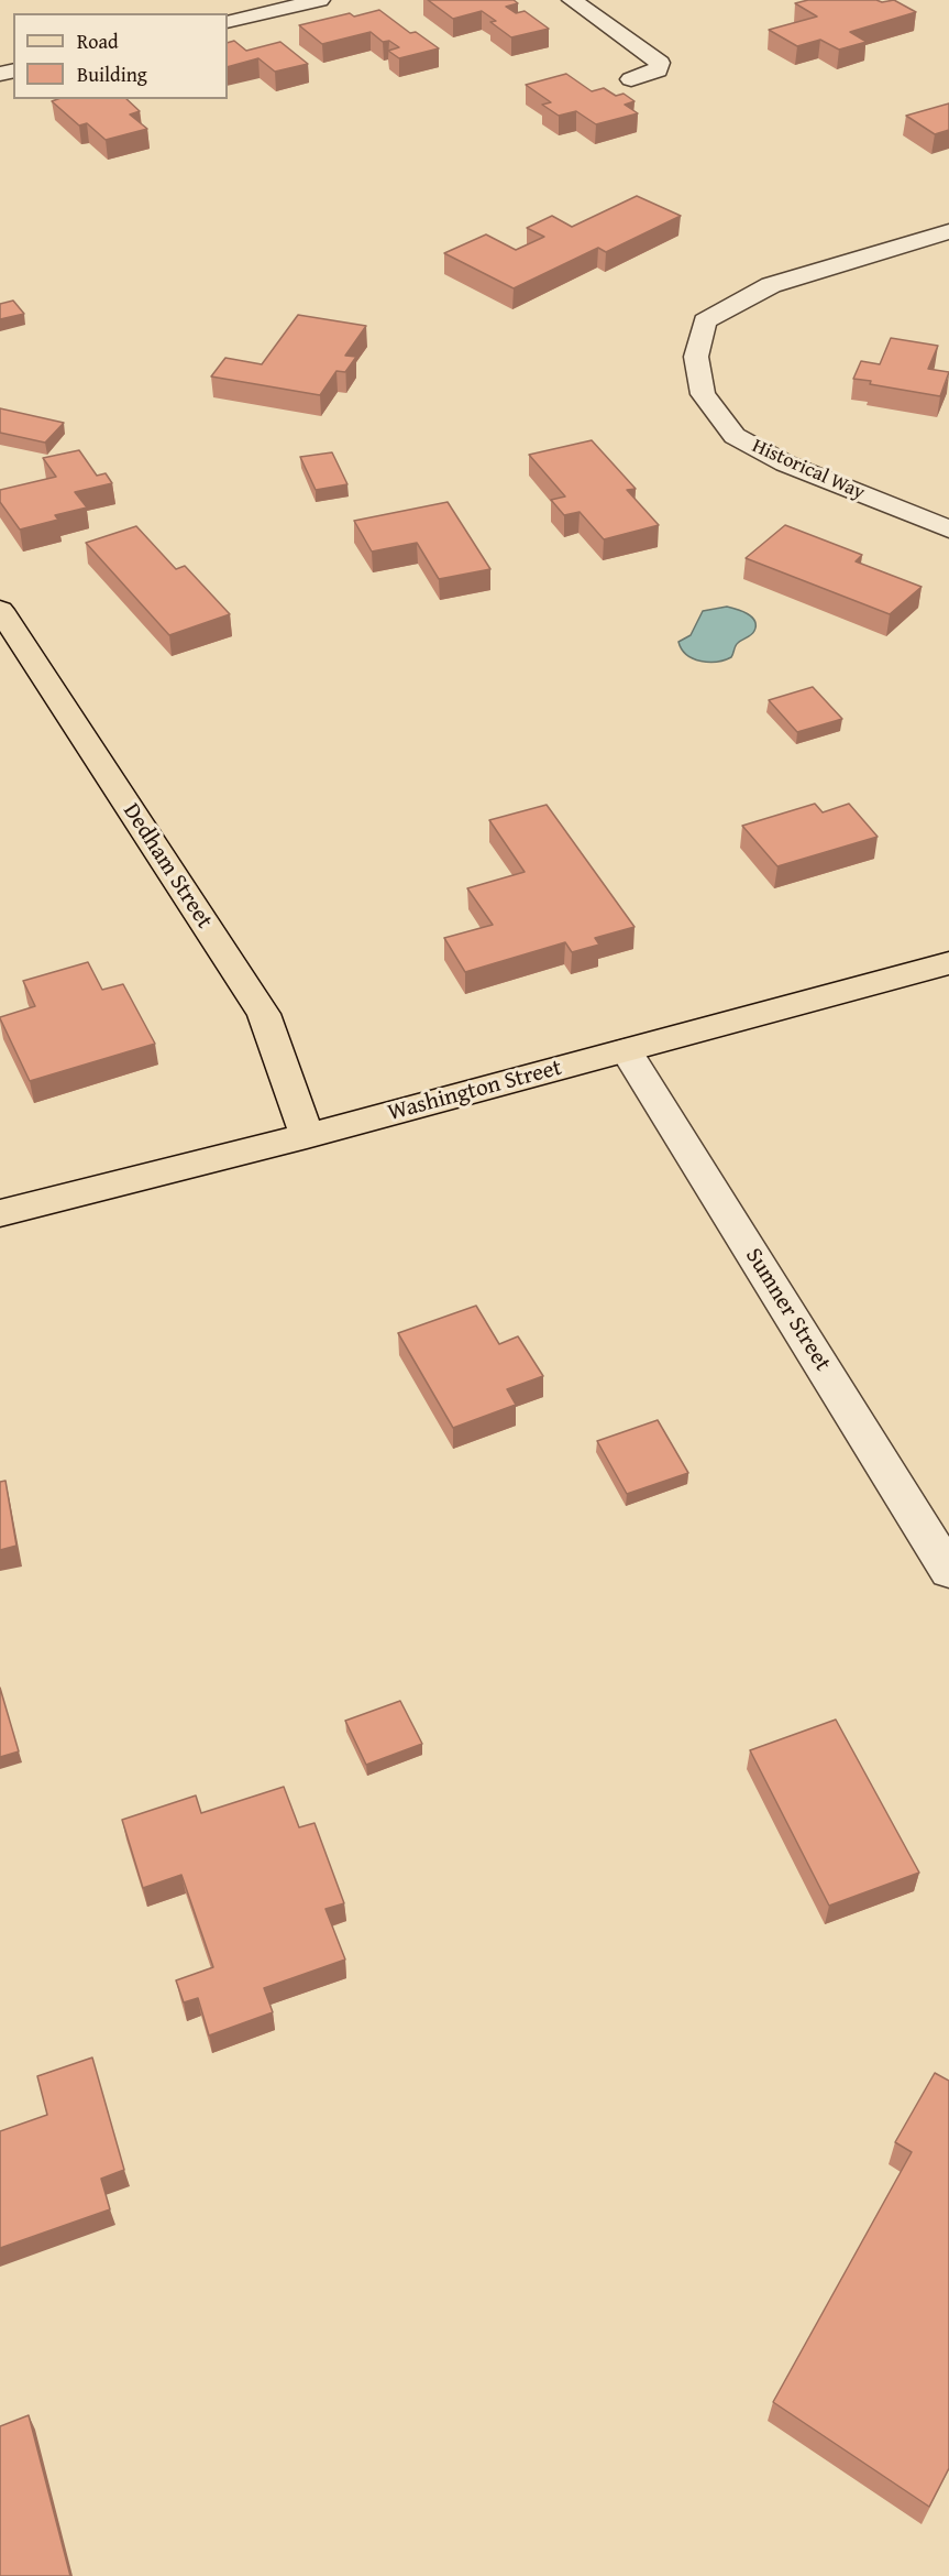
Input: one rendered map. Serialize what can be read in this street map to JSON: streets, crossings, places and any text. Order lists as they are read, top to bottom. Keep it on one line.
{"streets":{"main road":["Dedham Street","Washington Street"],"street":["Historical Way","Sumner Street"]},"crossings":[["Dedham Street","Washington Street"],["Washington Street","Sumner Street"]],"legend":["Road","Building"]}
